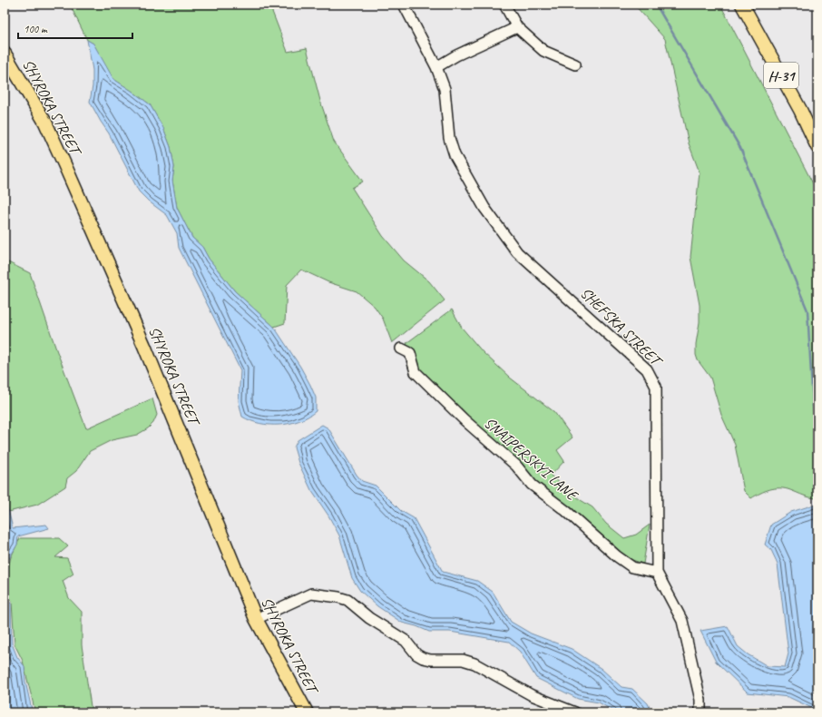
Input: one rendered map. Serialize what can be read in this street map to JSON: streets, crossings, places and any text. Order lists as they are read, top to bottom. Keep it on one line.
{"streets":{"main road":["Н-31","SHYROKA STREET"],"street":["SHEFSKA STREET","SNAIPERSKYI LANE"]},"crossings":[["SHEFSKA STREET","SNAIPERSKYI LANE"]],"scale_bar":"100 m"}
